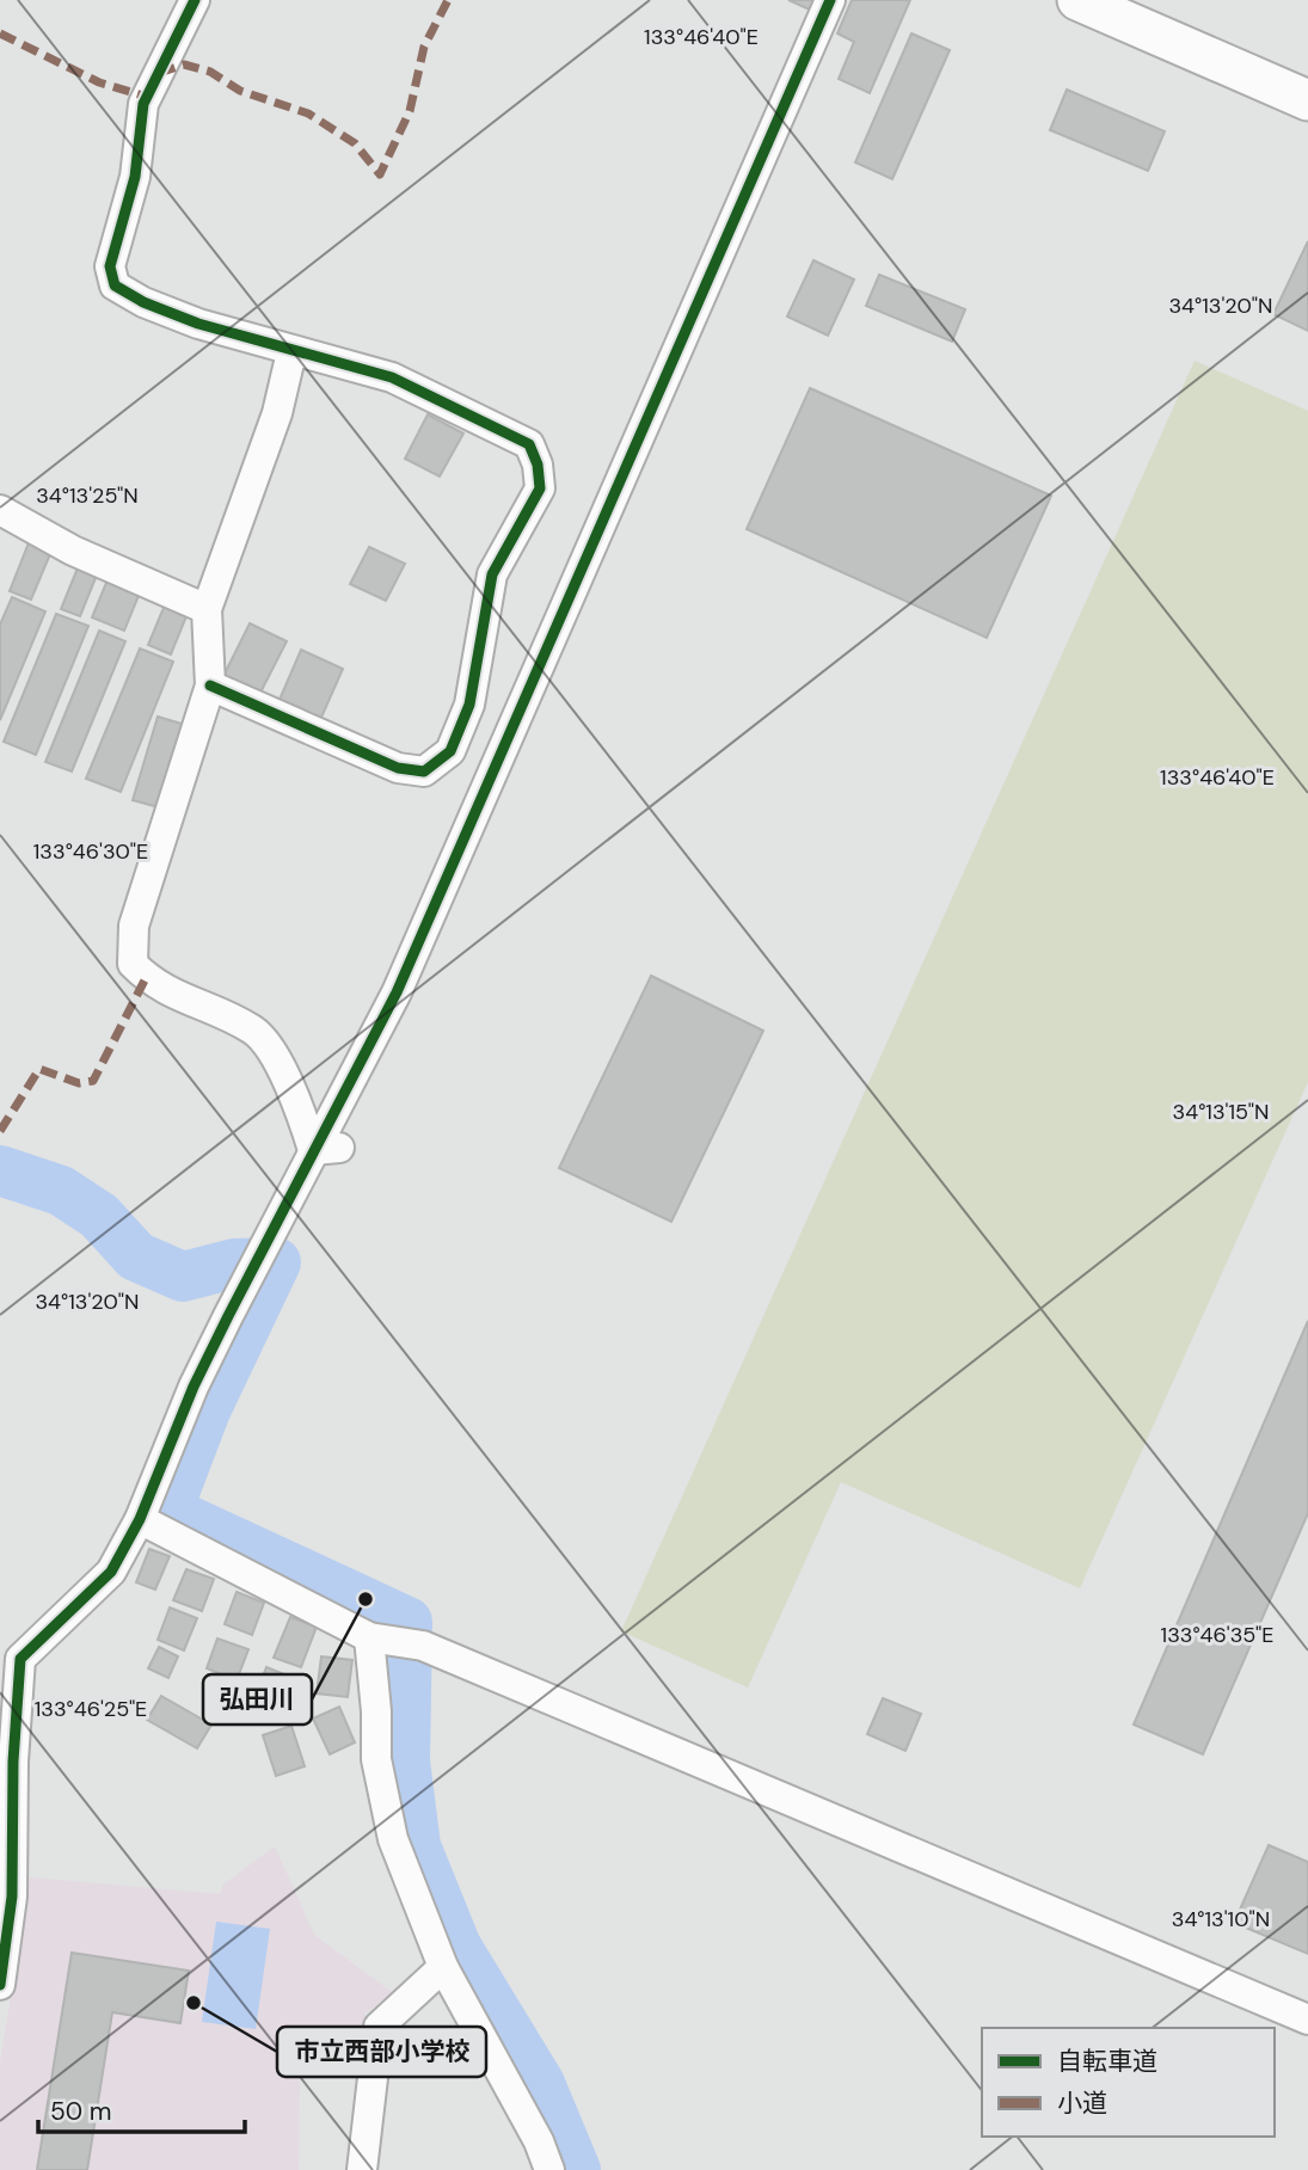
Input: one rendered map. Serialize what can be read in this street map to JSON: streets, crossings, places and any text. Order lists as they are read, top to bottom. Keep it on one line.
{"places":["弘田川","市立西部小学校"],"legend":["自転車道","小道"],"scale_bar":"50 m","coordinates":["133°46'40\"E","34°13'20\"N","34°13'25\"N","133°46'30\"E","34°13'15\"N","133°46'35\"E","133°46'25\"E","34°13'10\"N"]}
